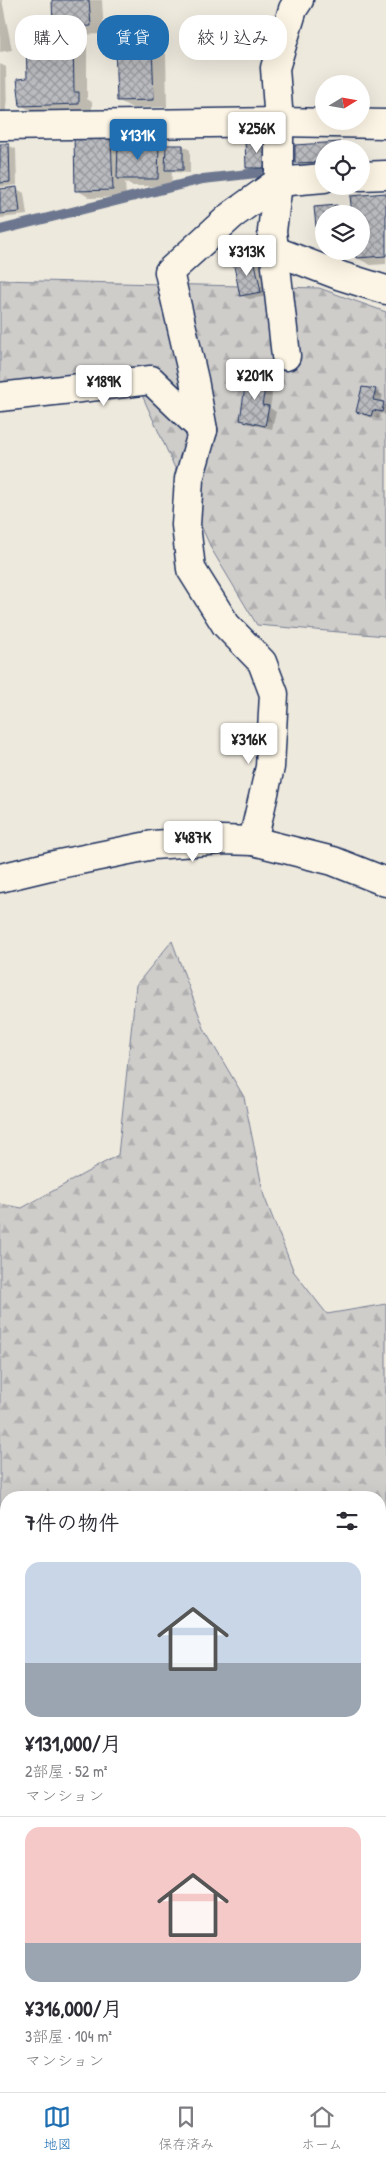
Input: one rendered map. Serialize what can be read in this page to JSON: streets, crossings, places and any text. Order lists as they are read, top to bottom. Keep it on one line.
{"north":"right","page":{"chip":["購入","賃貸","絞り込み"],"price":["¥256K","¥131K","¥313K","¥201K","¥189K","¥316K","¥487K"],"heading":"7件の物件","list":[{"name":"¥131,000/月","note":"2部屋 · 52 m² · マンション"},{"name":"¥316,000/月","note":"3部屋 · 104 m² · マンション"}],"tabs":["地図","保存済み","ホーム"]}}
